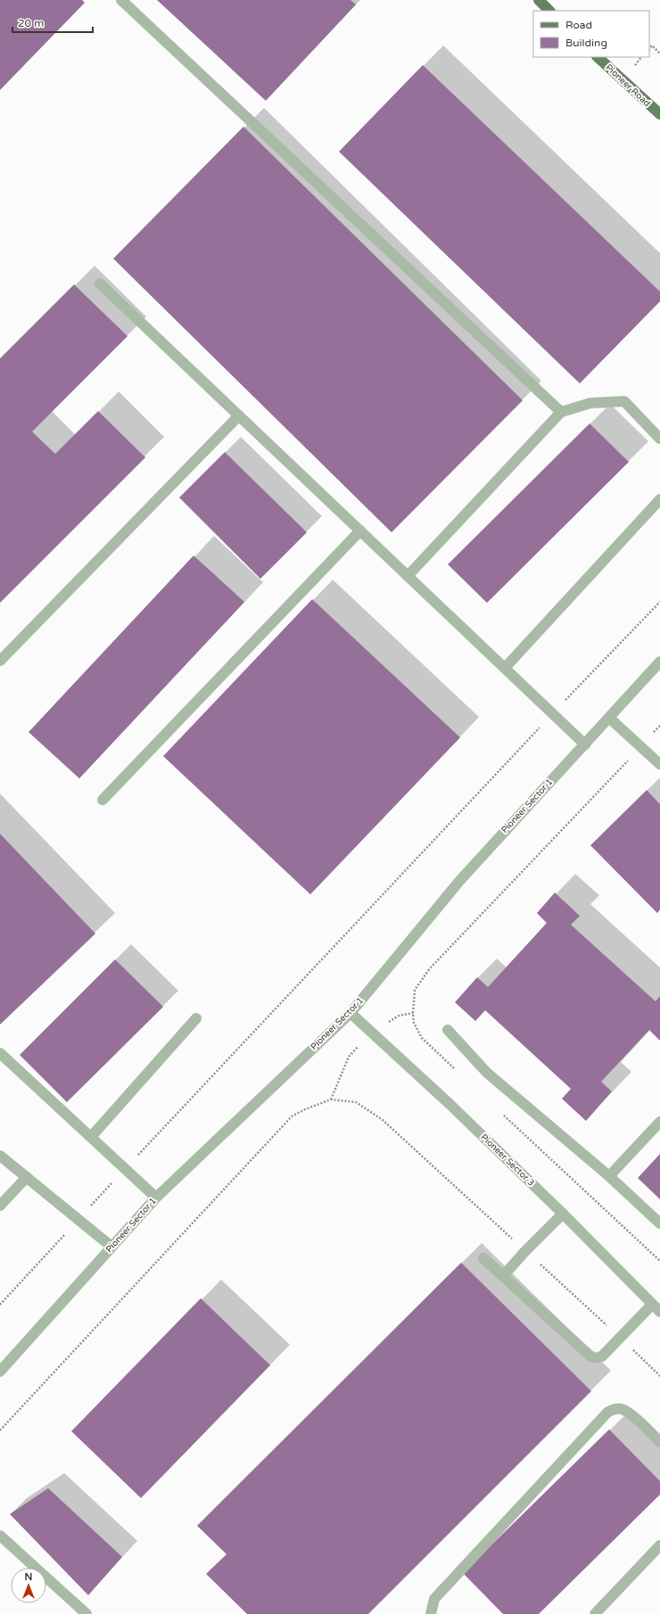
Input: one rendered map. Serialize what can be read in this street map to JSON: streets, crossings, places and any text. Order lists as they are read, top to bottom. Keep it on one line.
{"streets":{"main road":["Pioneer Road"],"street":["Pioneer Sector 1","Pioneer Sector 3"]},"crossings":[["Pioneer Sector 1","Pioneer Sector 3"]],"legend":["Road","Building"],"scale_bar":"20 m","north":"top"}
